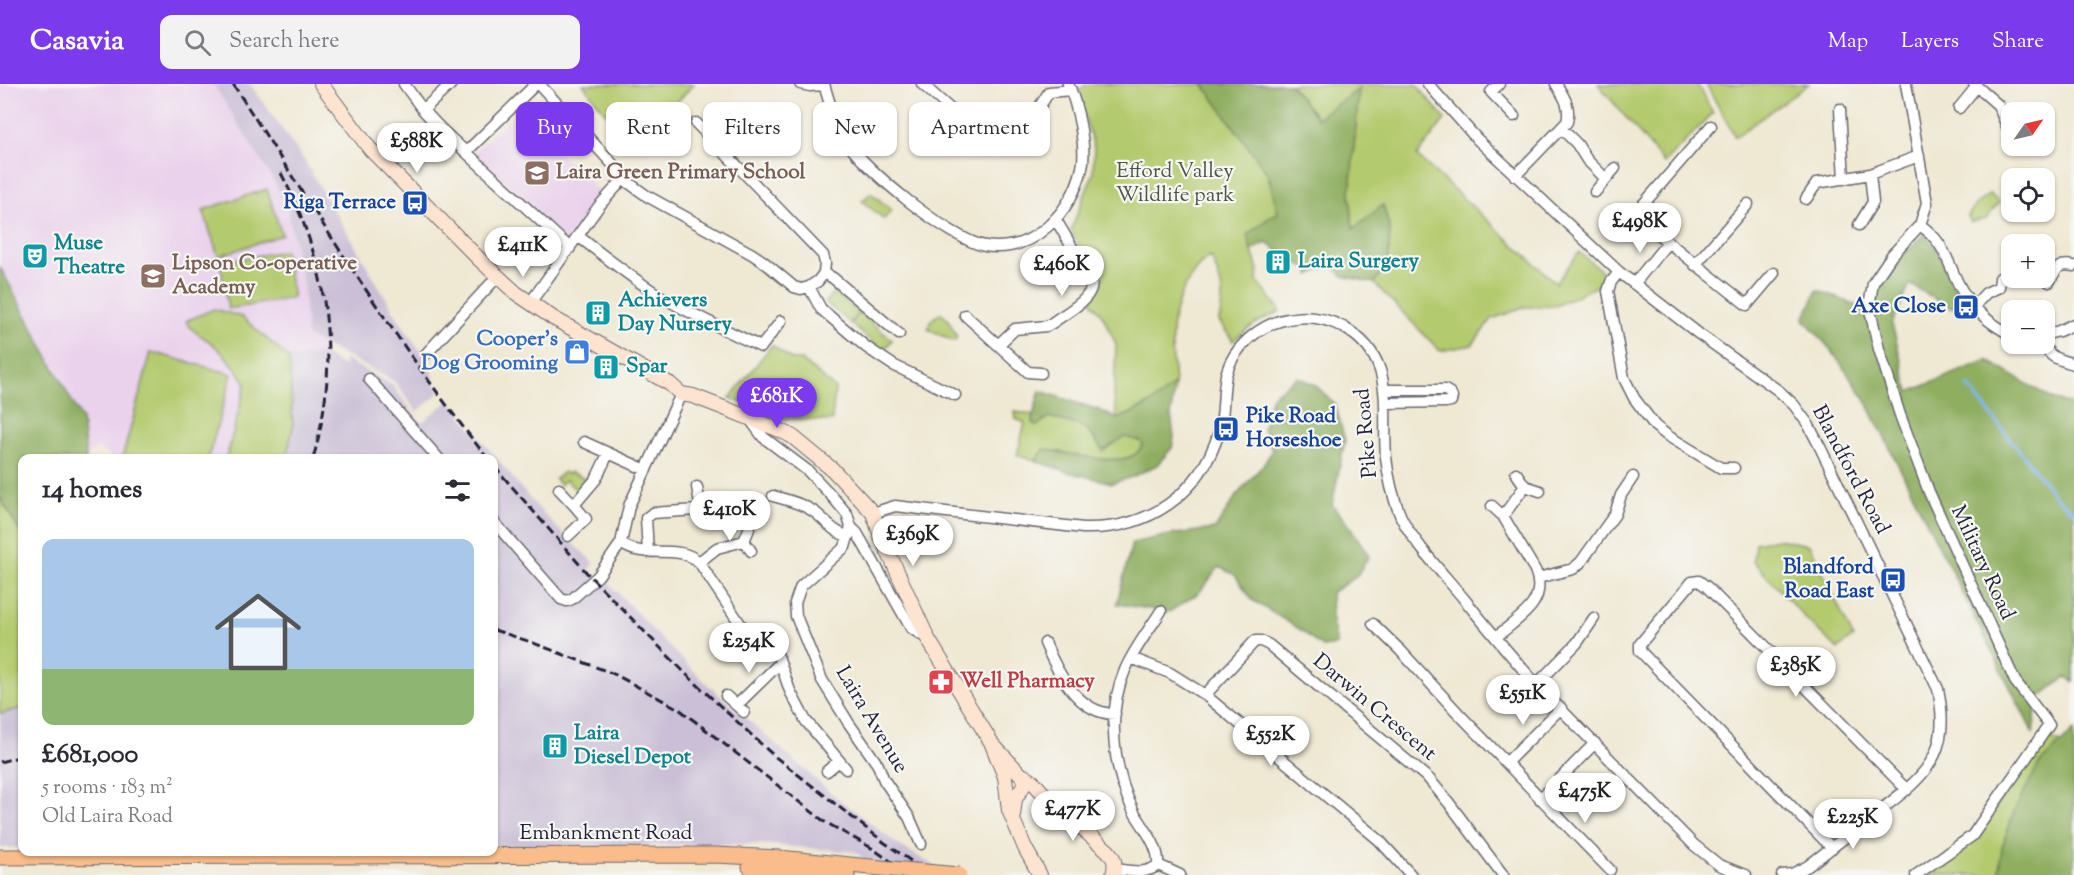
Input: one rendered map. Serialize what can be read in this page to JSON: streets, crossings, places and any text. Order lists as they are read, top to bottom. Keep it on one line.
{"streets":{"main road":["Embankment Road"],"street":["Pike Road","Blandford Road","Military Road","Darwin Crescent","Laira Avenue"]},"parks":["Efford Valley Wildlife park"],"places":{"school or university":["Laira Green Primary School","Lipson Co-operative Academy"],"bus stop":["Riga Terrace","Axe Close","Pike Road Horseshoe","Blandford Road East"],"theatre":["Muse Theatre"],"building":["Laira Surgery","Achievers Day Nursery","Spar","Laira Diesel Depot"],"shop":["Cooper's Dog Grooming"],"pharmacy":["Well Pharmacy"]},"north":"top right","page":{"header":"Casavia","search":"Search here","nav":["Map","Layers","Share"],"map_buttons":["+","−"],"chip":["Buy","Rent","Filters","New","Apartment"],"price":["£588K","£498K","£411K","£460K","£681K","£410K","£369K","£254K","£385K","£551K","£552K","£475K","£477K","£225K"],"heading":"14 homes","list":[{"name":"£681,000","note":"5 rooms · 183 m² · Old Laira Road"}]}}
